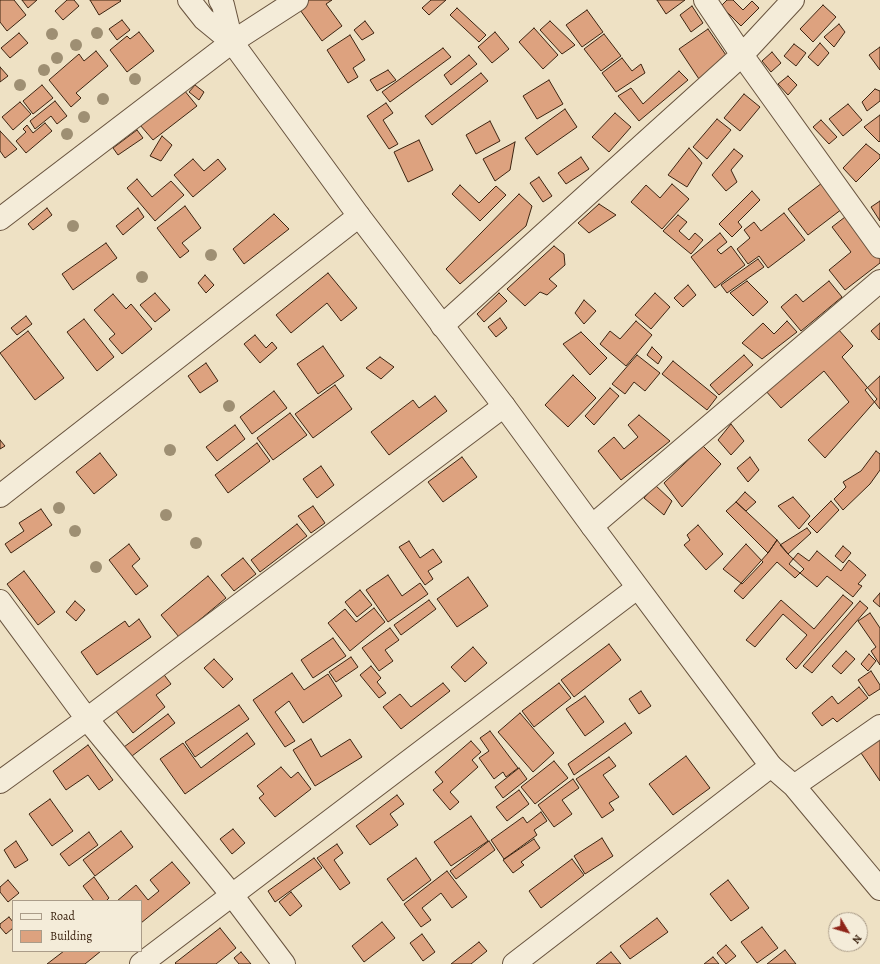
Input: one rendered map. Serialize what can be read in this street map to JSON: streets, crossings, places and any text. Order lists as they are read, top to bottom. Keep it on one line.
{"legend":["Road","Building"],"north":"bottom right"}
